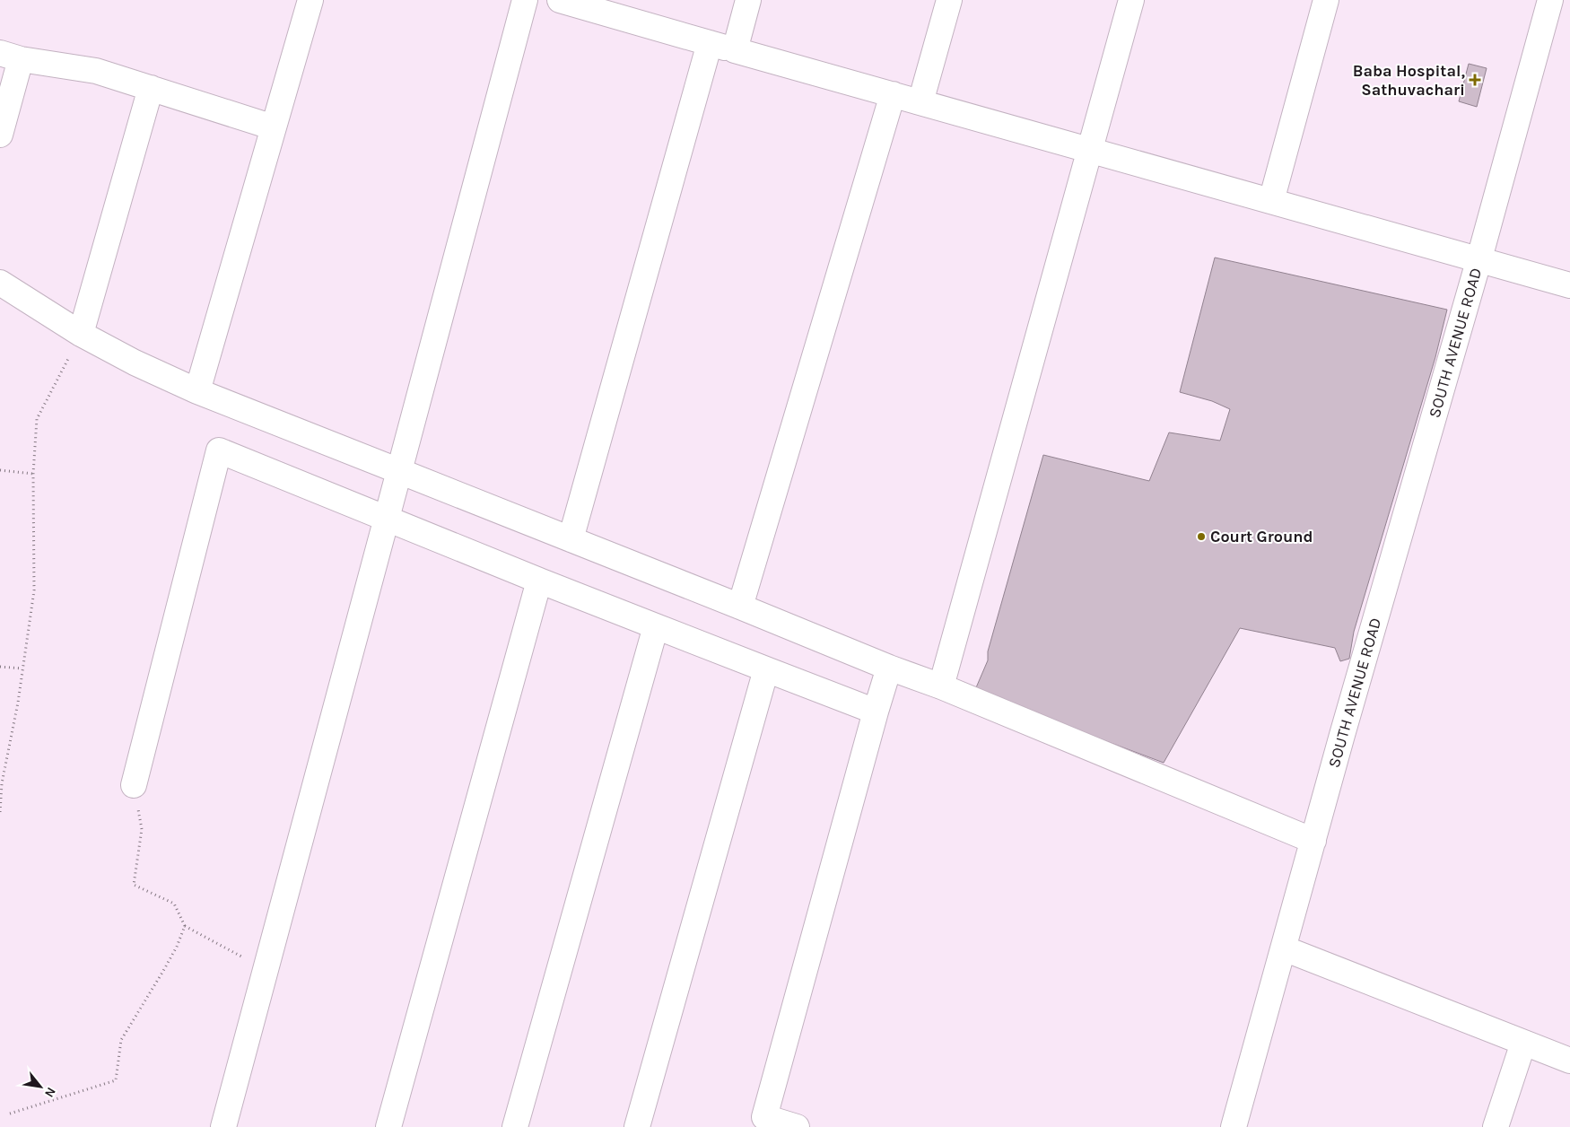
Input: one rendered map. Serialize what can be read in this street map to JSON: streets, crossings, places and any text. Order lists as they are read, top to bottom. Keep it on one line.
{"streets":{"street":["SOUTH AVENUE ROAD"]},"places":{"health":["Baba Hospital, Sathuvachari"],"other":["Court Ground"]},"north":"bottom right"}
